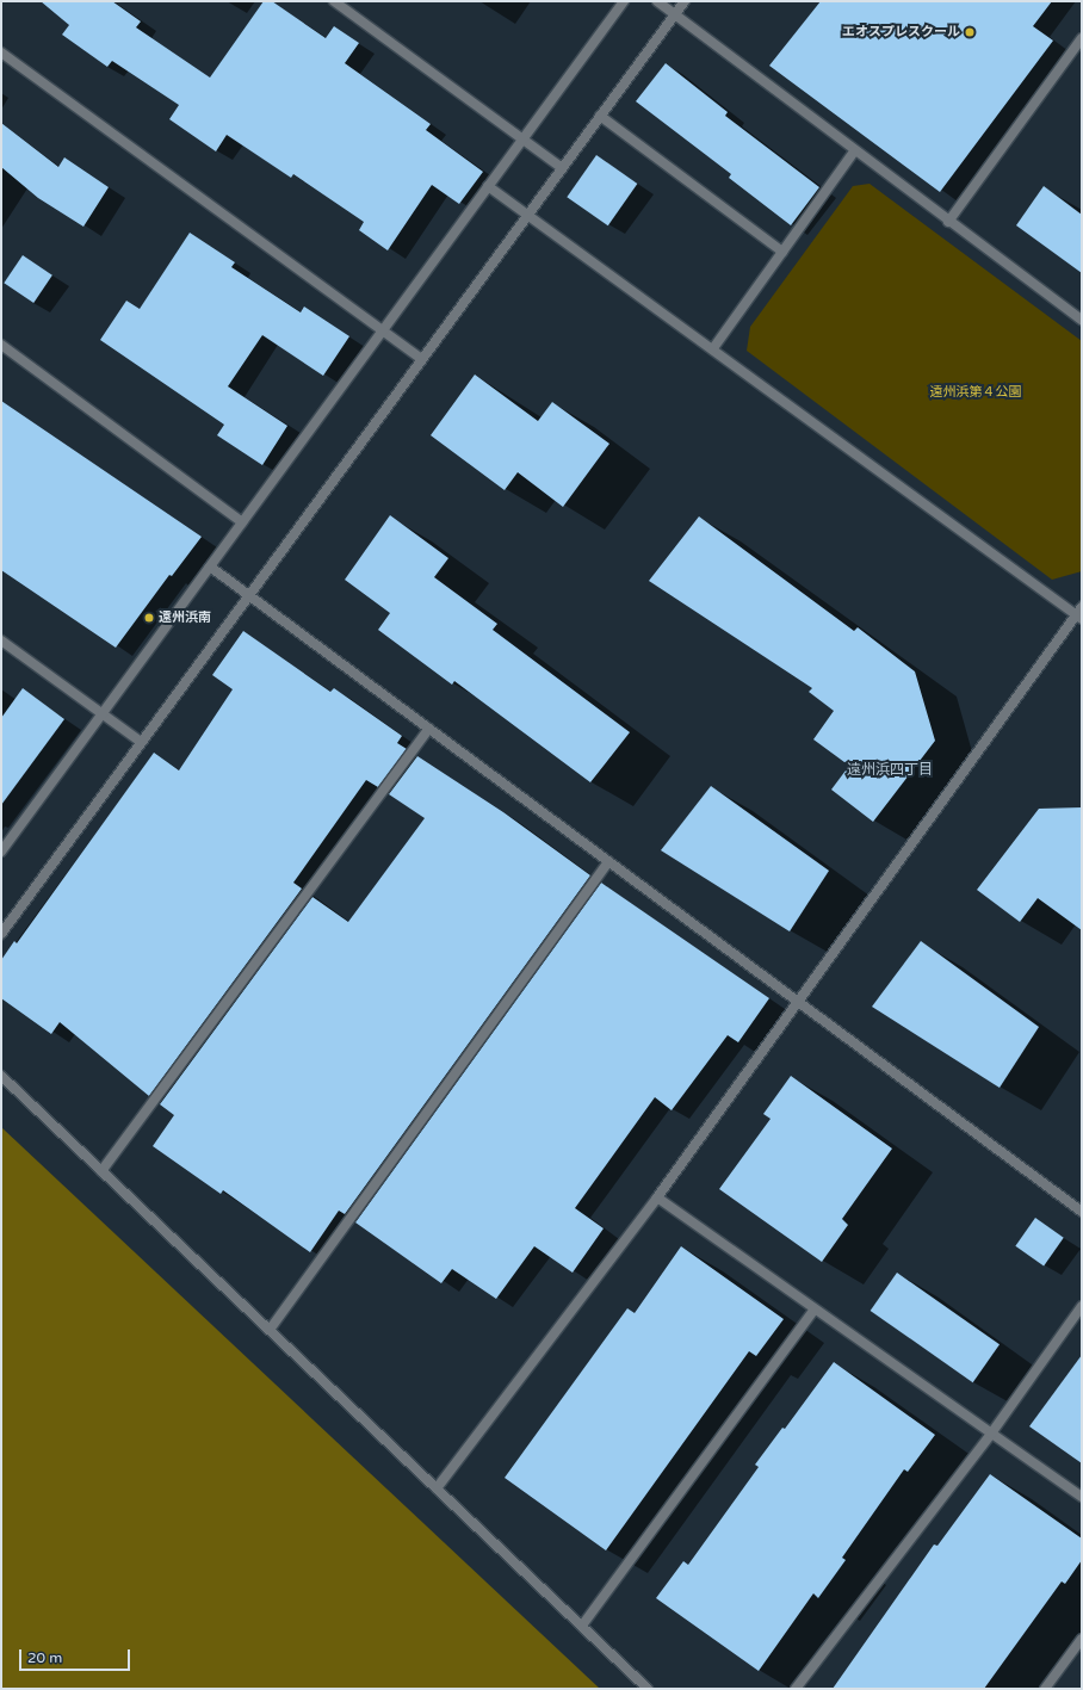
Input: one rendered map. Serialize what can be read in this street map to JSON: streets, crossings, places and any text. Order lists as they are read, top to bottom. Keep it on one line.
{"districts":["遠州浜四丁目"],"parks":["遠州浜第４公園"],"places":["エオスプレスクール","遠州浜南"],"scale_bar":"20 m"}
